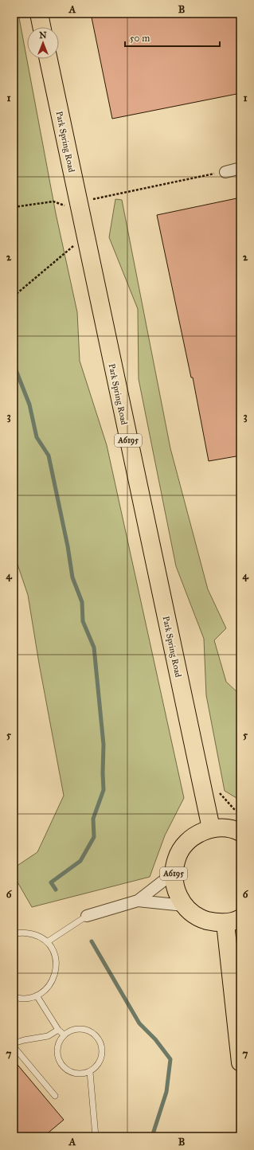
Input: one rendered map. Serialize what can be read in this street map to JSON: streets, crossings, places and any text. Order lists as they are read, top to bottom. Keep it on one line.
{"streets":{"main road":["Park Spring Road","A6195"]},"crossings":[["Park Spring Road","A6195"]],"scale_bar":"50 m","north":"top","grid":{"columns":["A","B"],"rows":["1","2","3","4","5","6","7"]}}
